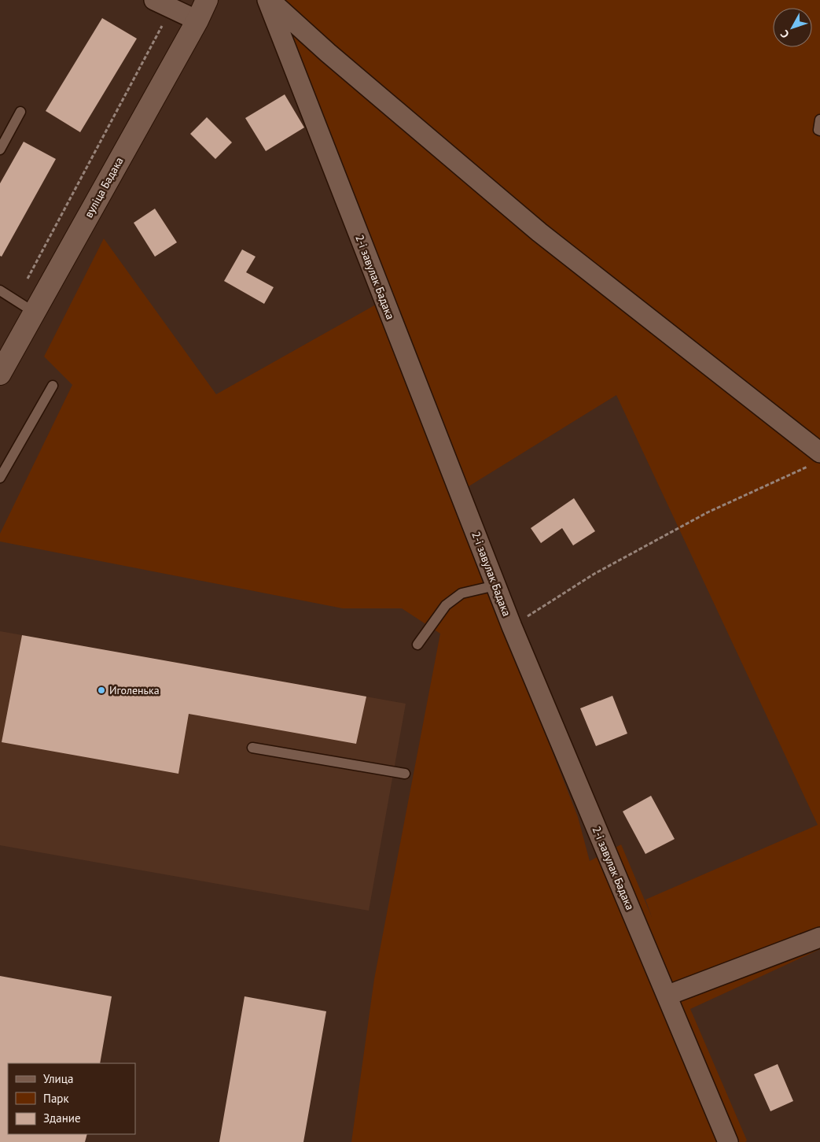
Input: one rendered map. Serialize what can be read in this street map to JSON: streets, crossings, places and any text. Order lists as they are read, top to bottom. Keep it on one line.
{"streets":{"main road":["вуліца Бадака"],"street":["2-і завулак Бадака"]},"places":["Иголенька"],"legend":["Улица","Парк","Здание"],"north":"bottom left"}
